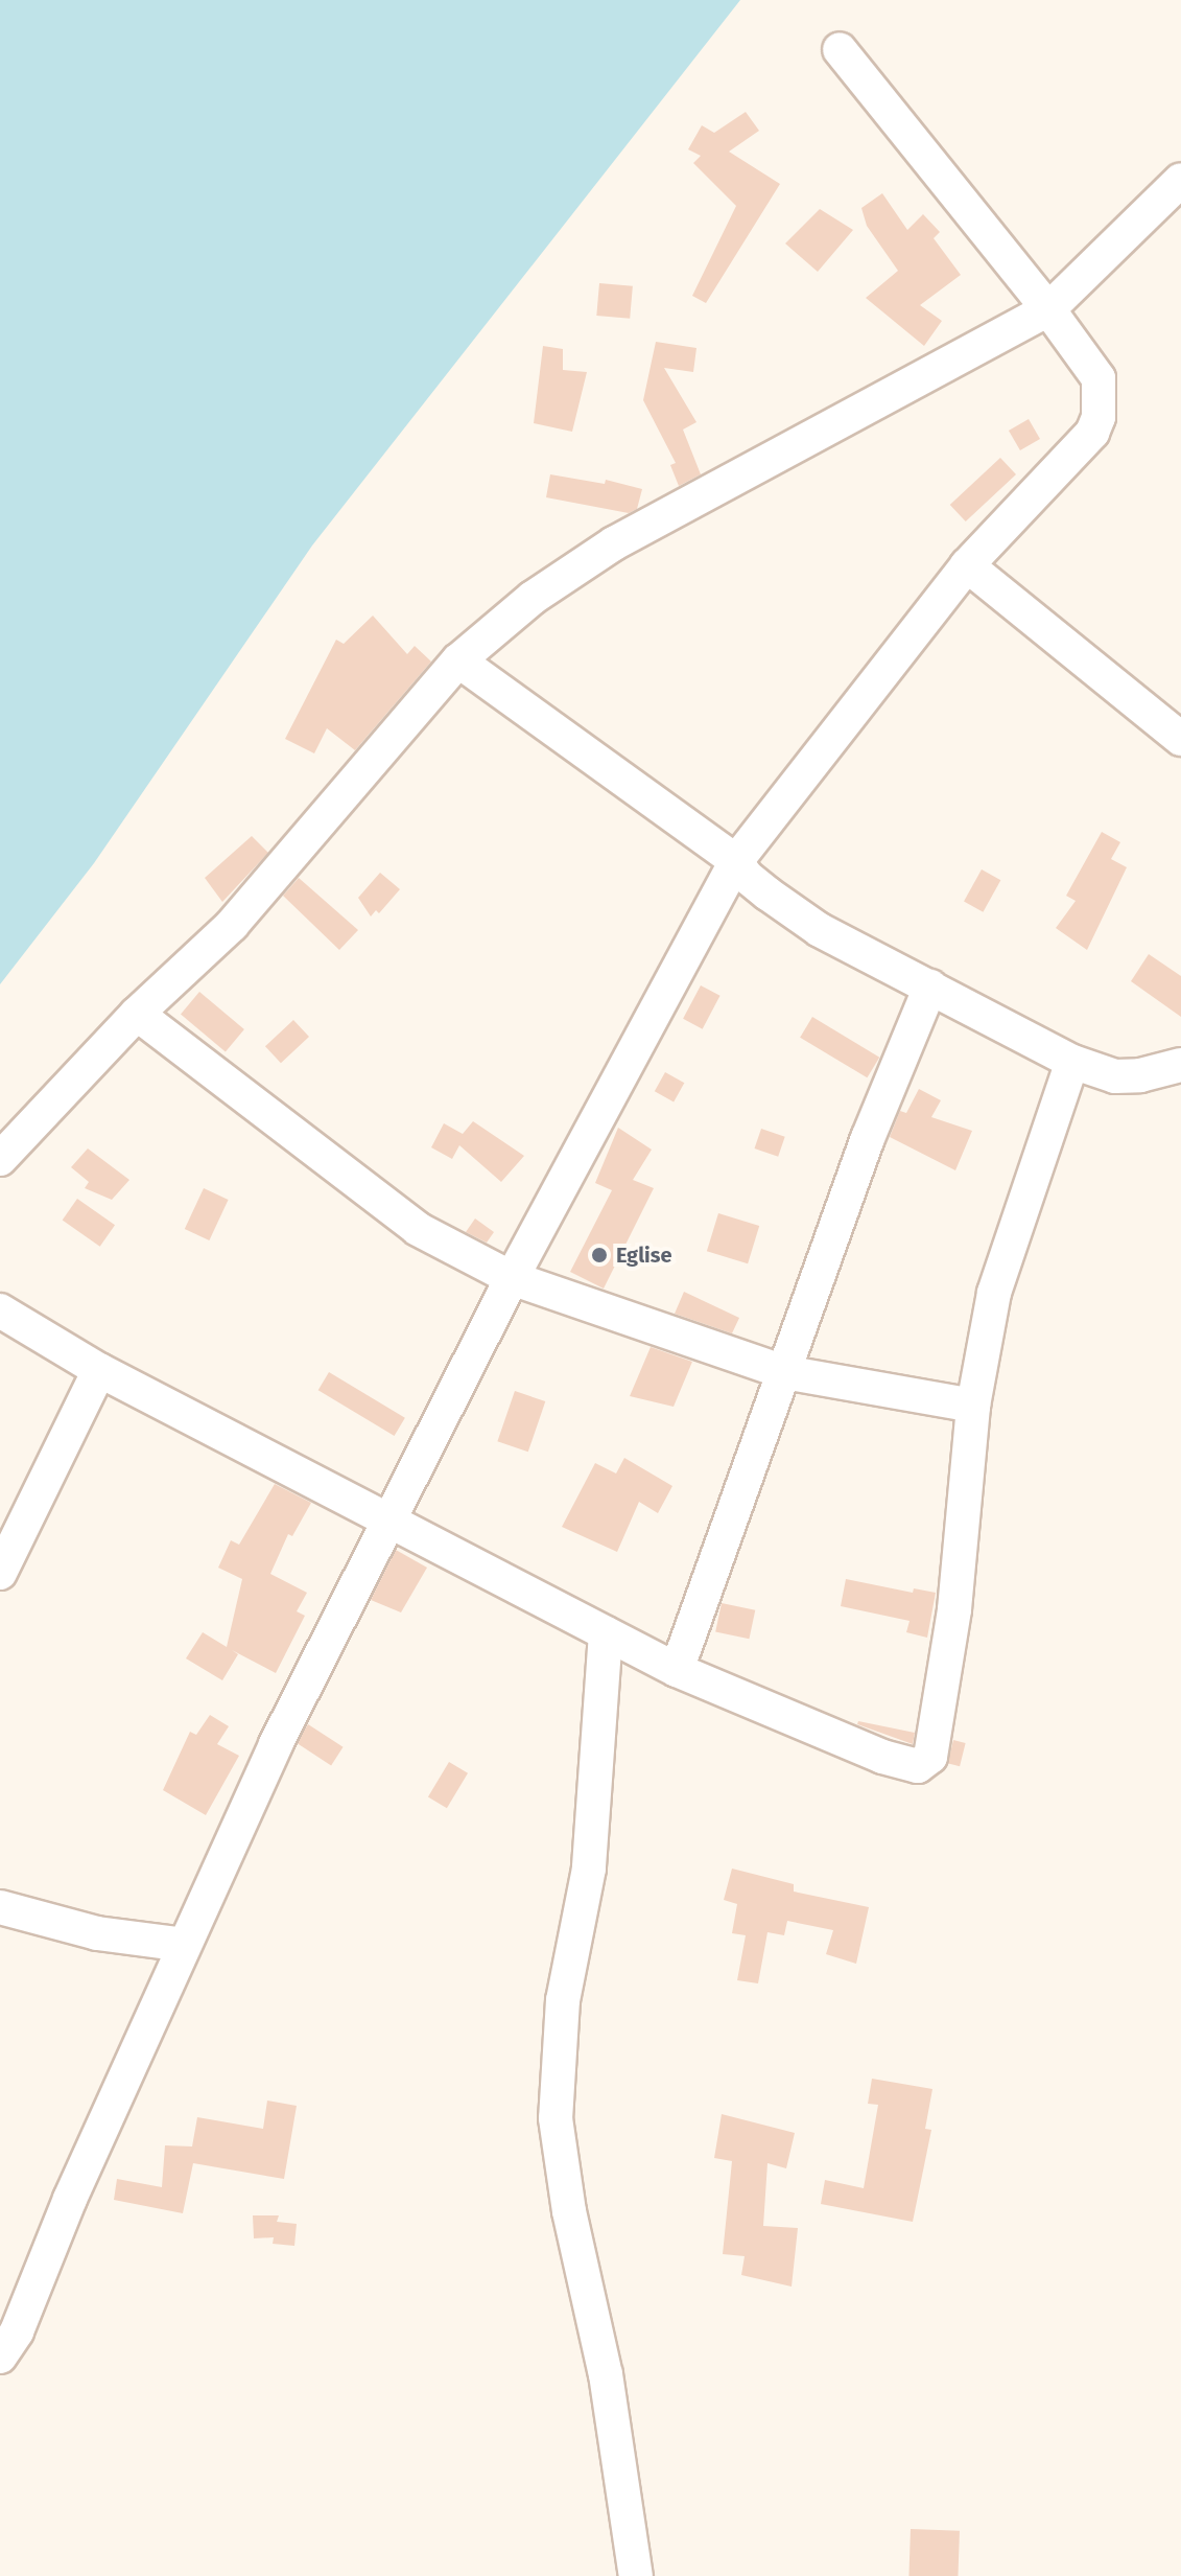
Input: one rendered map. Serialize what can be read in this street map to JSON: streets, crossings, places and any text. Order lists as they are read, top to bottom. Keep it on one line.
{"places":["Eglise"]}
